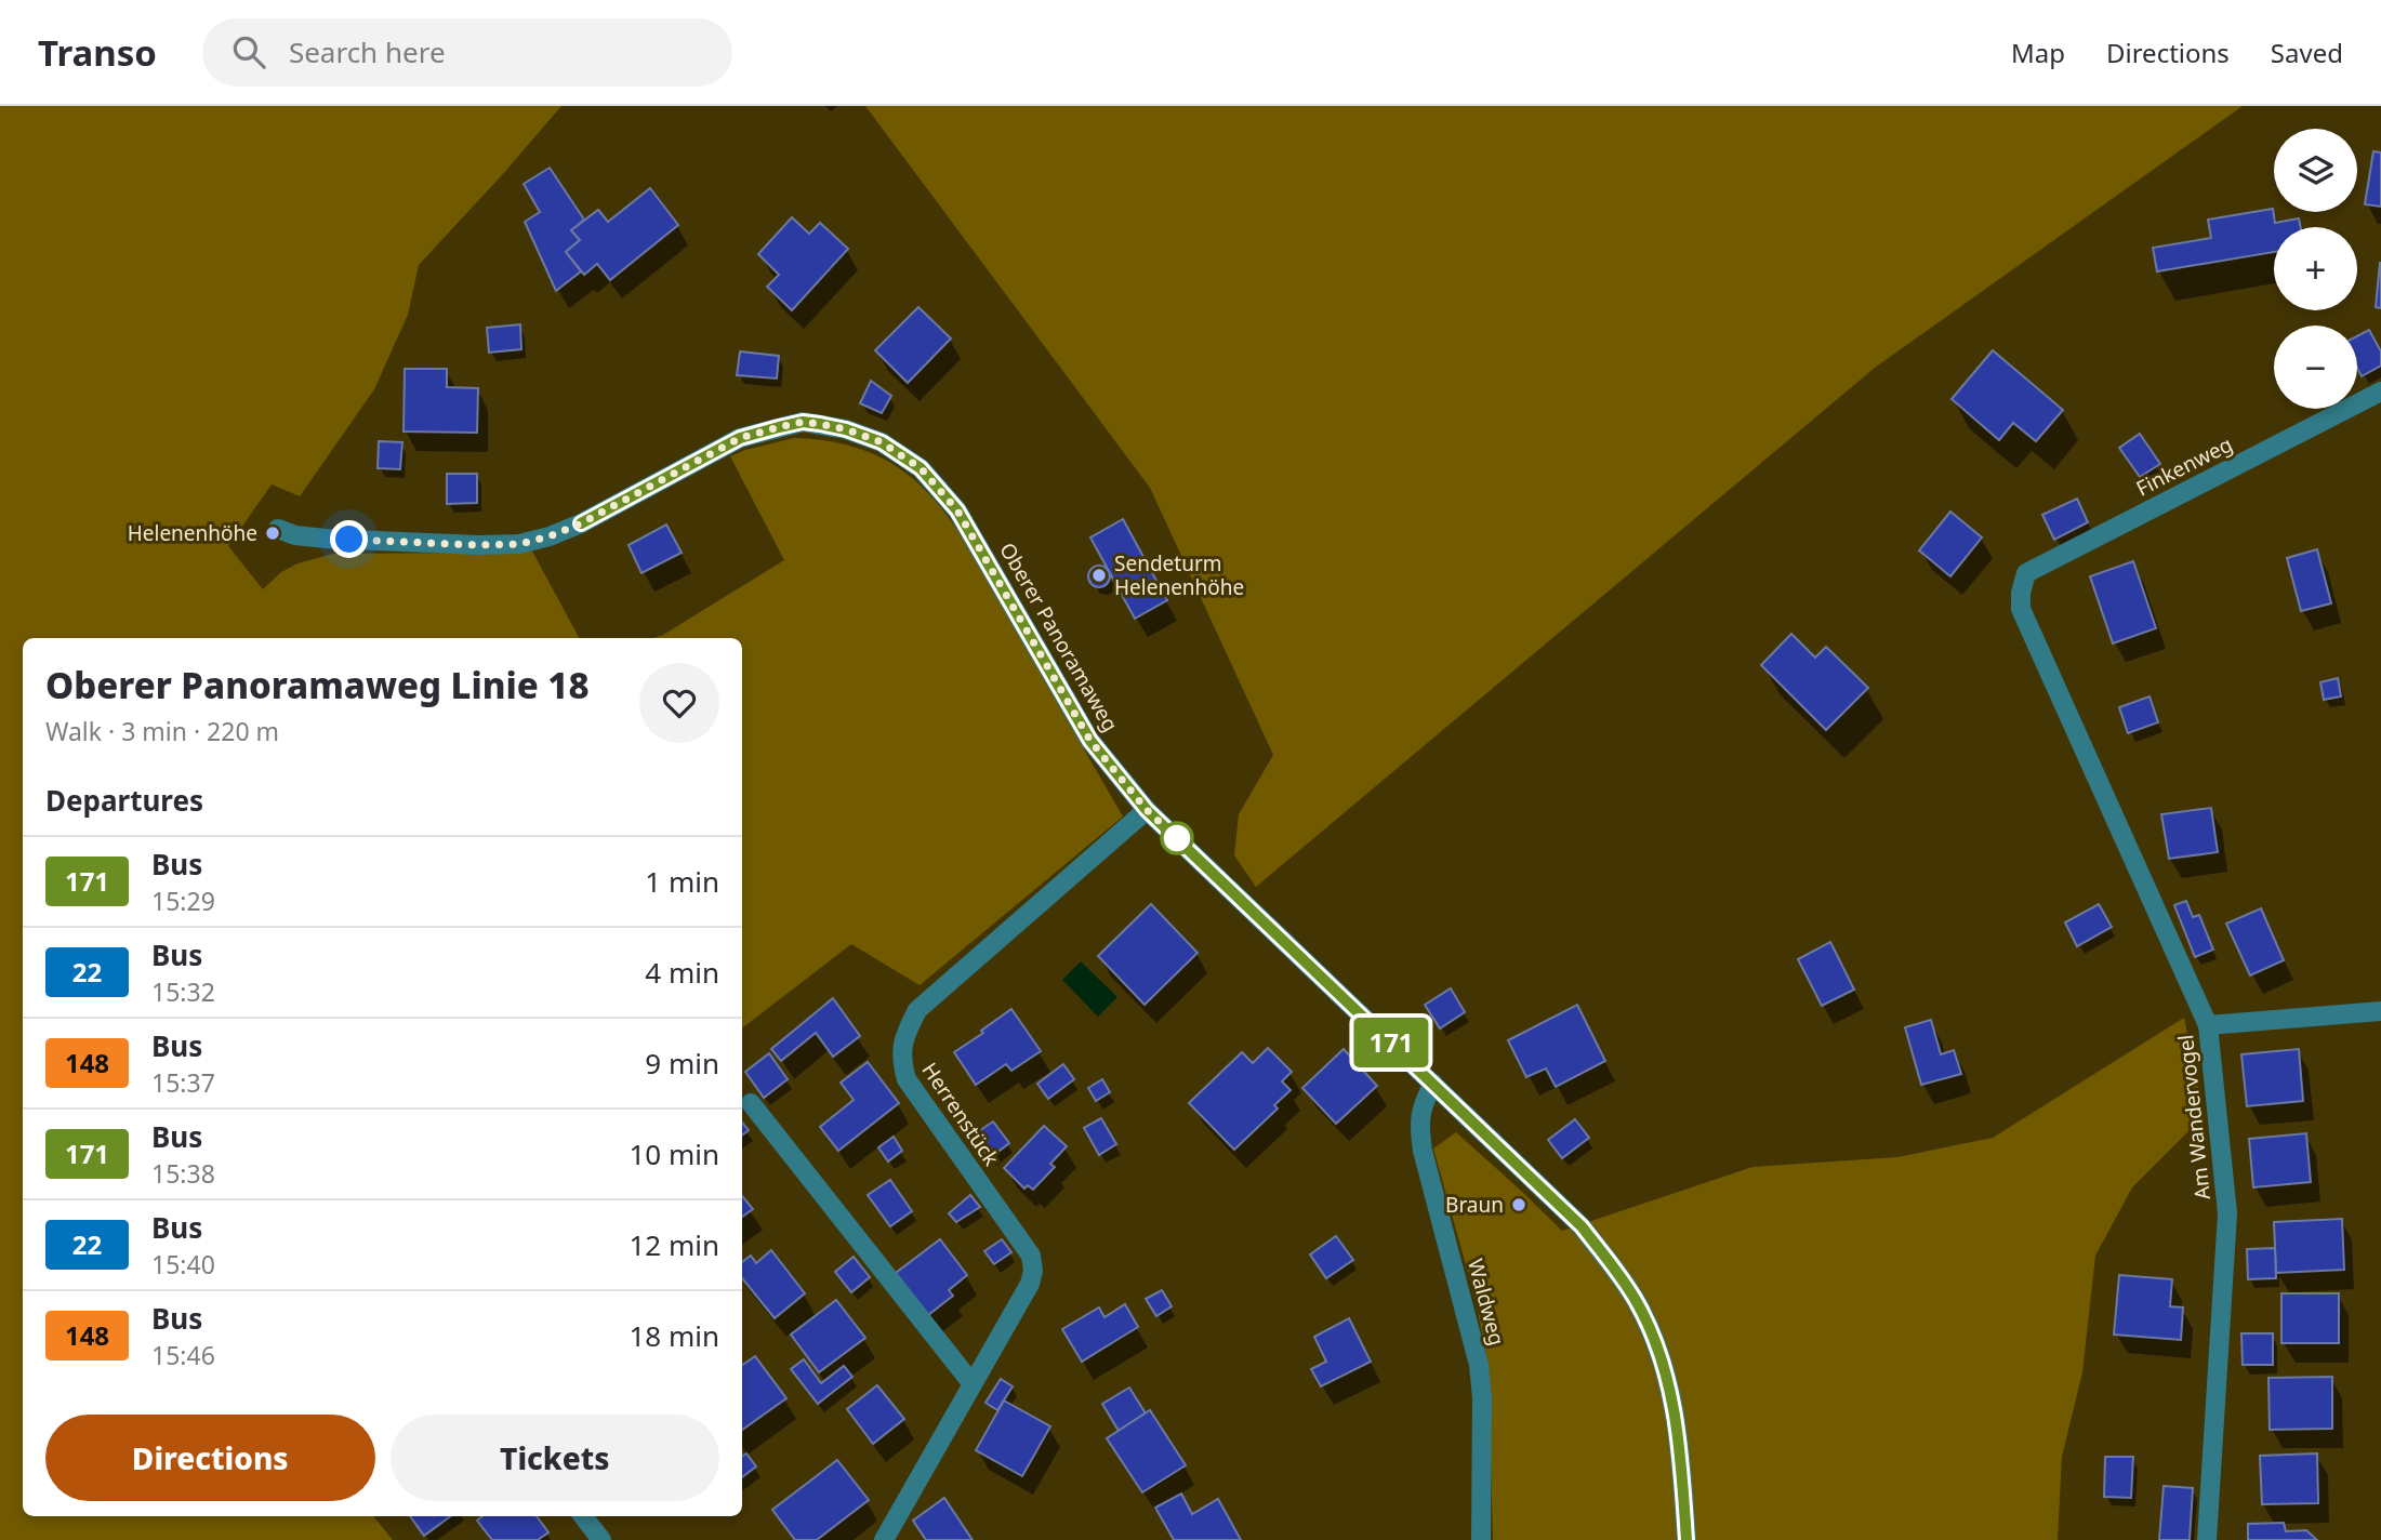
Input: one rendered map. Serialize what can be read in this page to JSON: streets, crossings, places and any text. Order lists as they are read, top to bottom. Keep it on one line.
{"streets":{"street":["Finkenweg","Oberer Panoramaweg","Herrenstück","Am Wandervogel","Waldweg"]},"crossings":[["Finkenweg","Am Wandervogel"],["Oberer Panoramaweg","Herrenstück"],["Oberer Panoramaweg","Waldweg"]],"places":["Helenenhöhe","Sendeturm Helenenhöhe","Braun"],"lines":["bus line 171"],"page":{"header":"Transo","search":"Search here","nav":["Map","Directions","Saved"],"on_map":"171","map_buttons":["+","−"],"heading":[["Oberer Panoramaweg Linie 18","Walk · 3 min · 220 m"],"Departures"],"list":[{"mark":"171","name":"Bus","note":"15:29","value":"1 min"},{"mark":"22","name":"Bus","note":"15:32","value":"4 min"},{"mark":"148","name":"Bus","note":"15:37","value":"9 min"},{"mark":"171","name":"Bus","note":"15:38","value":"10 min"},{"mark":"22","name":"Bus","note":"15:40","value":"12 min"},{"mark":"148","name":"Bus","note":"15:46","value":"18 min"}],"buttons":["Directions","Tickets"]}}
